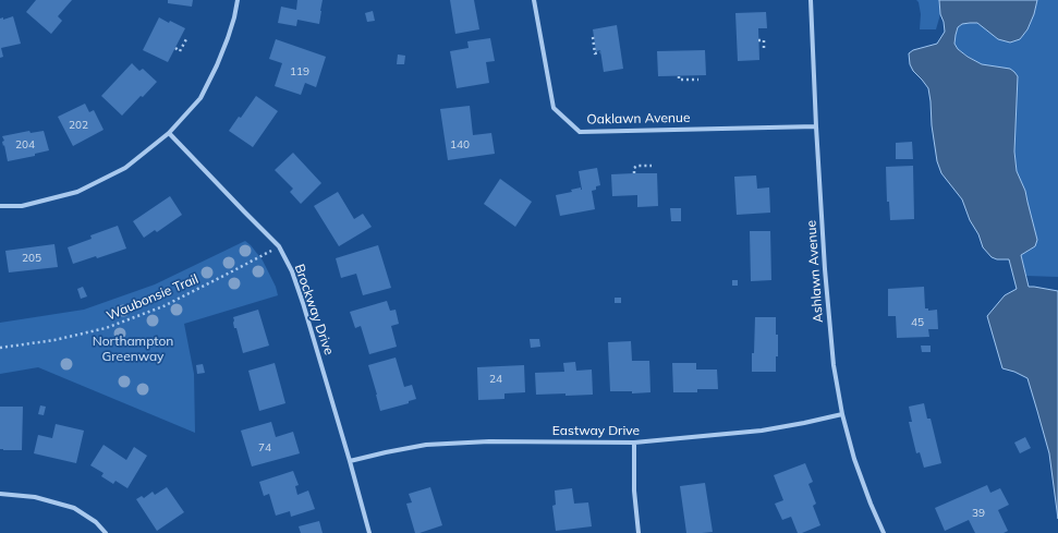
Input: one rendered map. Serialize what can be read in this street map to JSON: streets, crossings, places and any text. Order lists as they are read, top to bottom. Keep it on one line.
{"streets":{"street":["Oaklawn Avenue","Ashlawn Avenue","Brockway Drive","Eastway Drive"],"path":["Waubonsie Trail"]},"crossings":[["Oaklawn Avenue","Ashlawn Avenue"],["Ashlawn Avenue","Eastway Drive"],["Waubonsie Trail","Brockway Drive"],["Brockway Drive","Eastway Drive"]],"parks":["Northampton Greenway"],"house_numbers":["119","202","204","140","205","45","24","74","39"]}
